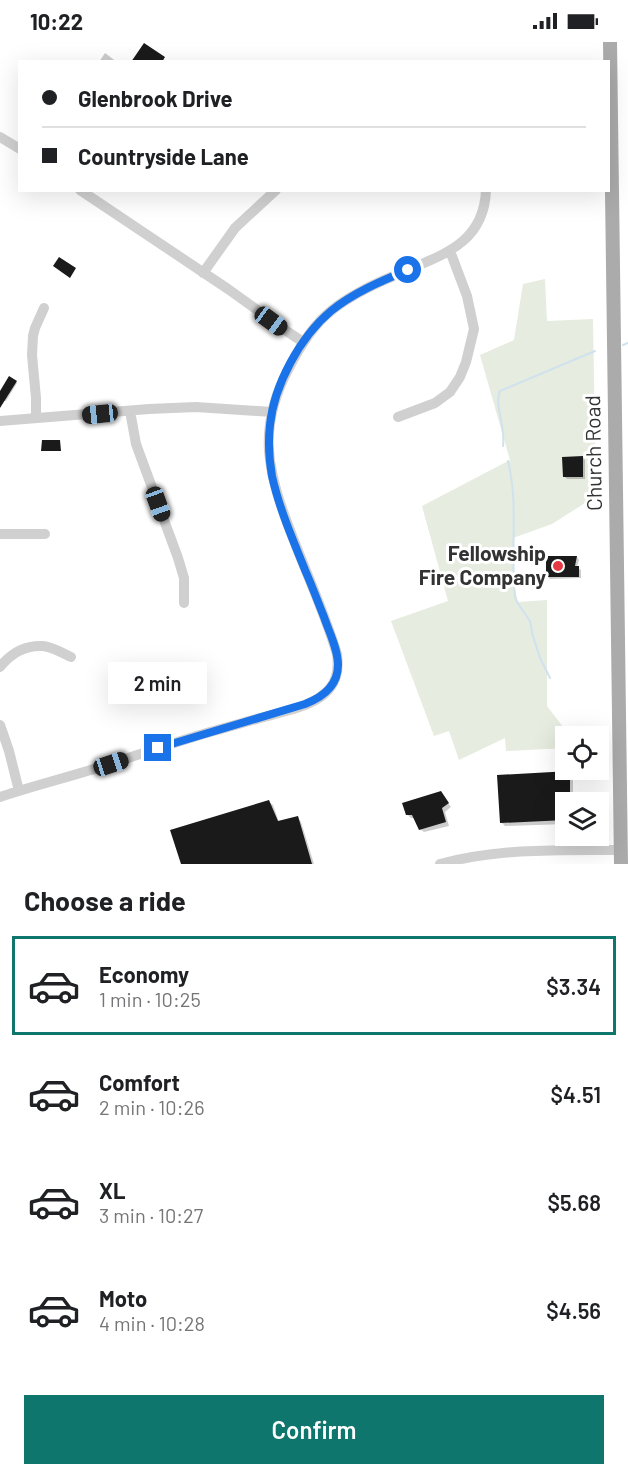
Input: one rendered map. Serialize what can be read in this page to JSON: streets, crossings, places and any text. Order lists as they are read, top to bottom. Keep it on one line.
{"streets":{"main road":["Church Road"]},"places":["Fellowship Fire Company"],"page":{"status":"10:22","banner":["Glenbrook Drive","Countryside Lane"],"bubble":"2 min","heading":"Choose a ride","list":[{"name":"Economy","note":"1 min · 10:25","value":"$3.34"},{"name":"Comfort","note":"2 min · 10:26","value":"$4.51"},{"name":"XL","note":"3 min · 10:27","value":"$5.68"},{"name":"Moto","note":"4 min · 10:28","value":"$4.56"}],"buttons":"Confirm"}}
